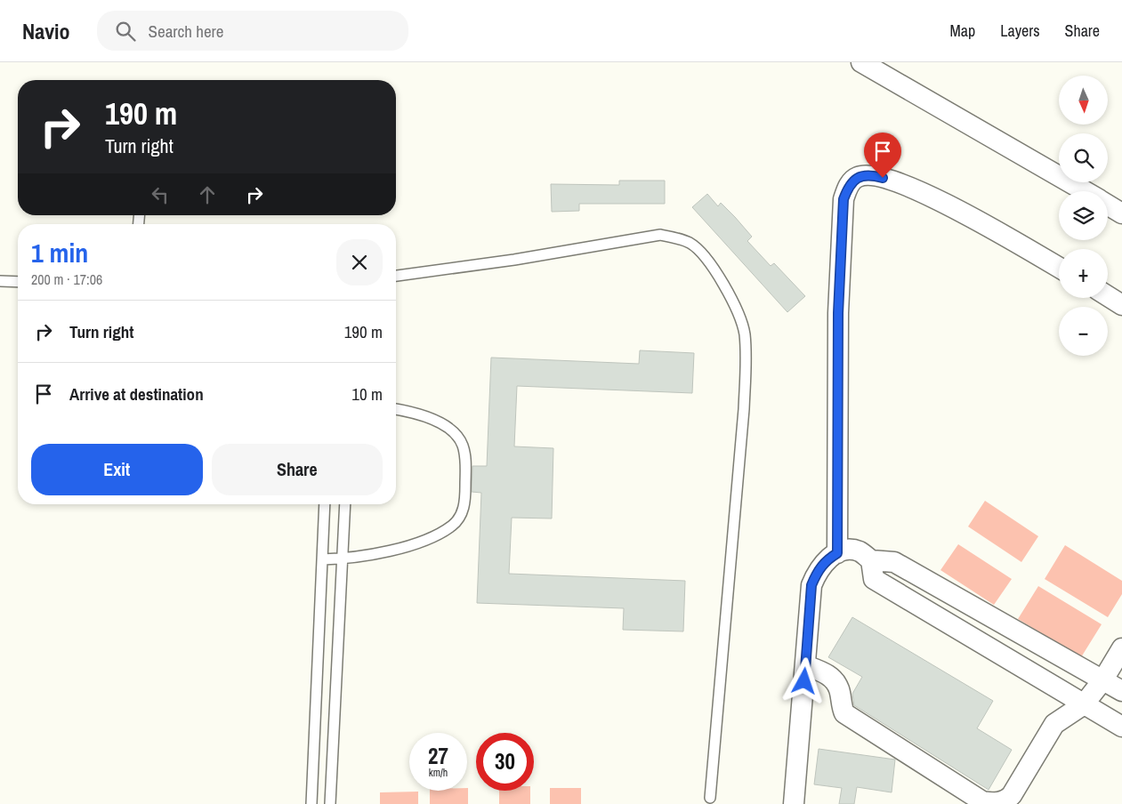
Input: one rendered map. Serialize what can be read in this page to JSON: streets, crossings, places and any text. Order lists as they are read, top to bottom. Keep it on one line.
{"north":"bottom","page":{"header":"Navio","search":"Search here","nav":["Map","Layers","Share"],"map_buttons":["+","−"],"turn":["190 m","Turn right"],"heading":["1 min","200 m · 17:06"],"list":[{"name":"Turn right","value":"190 m"},{"name":"Arrive at destination","value":"10 m"}],"buttons":["Exit","Share"],"speed":"27 km/h","limit":"30"}}
